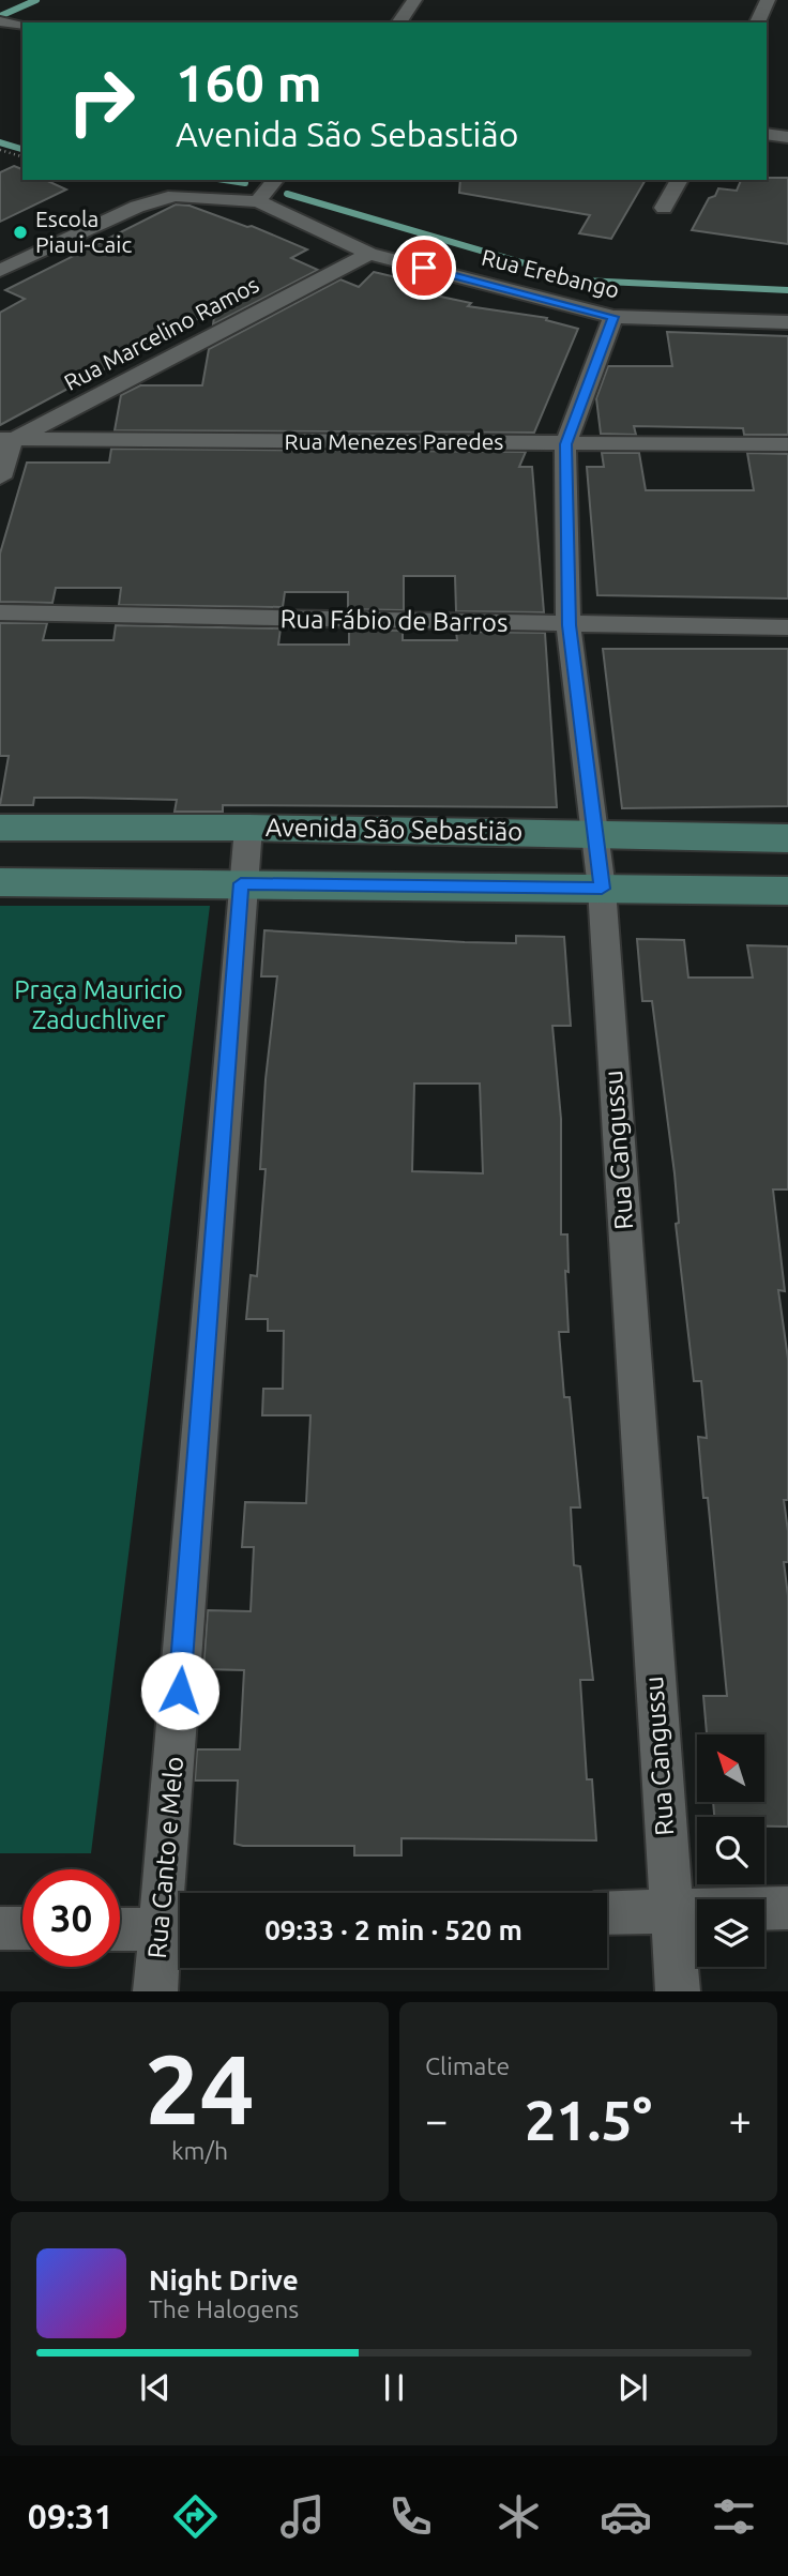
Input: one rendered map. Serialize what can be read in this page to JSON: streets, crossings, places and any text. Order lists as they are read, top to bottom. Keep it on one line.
{"streets":{"street":["Rua Erebango","Rua Marcelino Ramos","Rua Menezes Paredes","Rua Fábio de Barros","Avenida São Sebastião","Rua Cangussu","Rua Canto e Melo"]},"crossings":[["Rua Erebango","Rua Marcelino Ramos"],["Rua Erebango","Rua Cangussu"],["Rua Marcelino Ramos","Rua Menezes Paredes"],["Rua Menezes Paredes","Rua Cangussu"],["Rua Fábio de Barros","Rua Cangussu"],["Avenida São Sebastião","Rua Cangussu"],["Avenida São Sebastião","Rua Canto e Melo"]],"parks":["Praça Mauricio Zaduchliver"],"places":["Escola Piaui-Caic"],"north":"top left","page":{"turn":["160 m","Avenida São Sebastião"],"limit":"30","trip":"09:33 · 2 min · 520 m","tile":[["24","km/h"],"Climate"],"heat":["−","21.5°","+"],"song":["Night Drive","The Halogens"],"tabs":"09:31"}}
